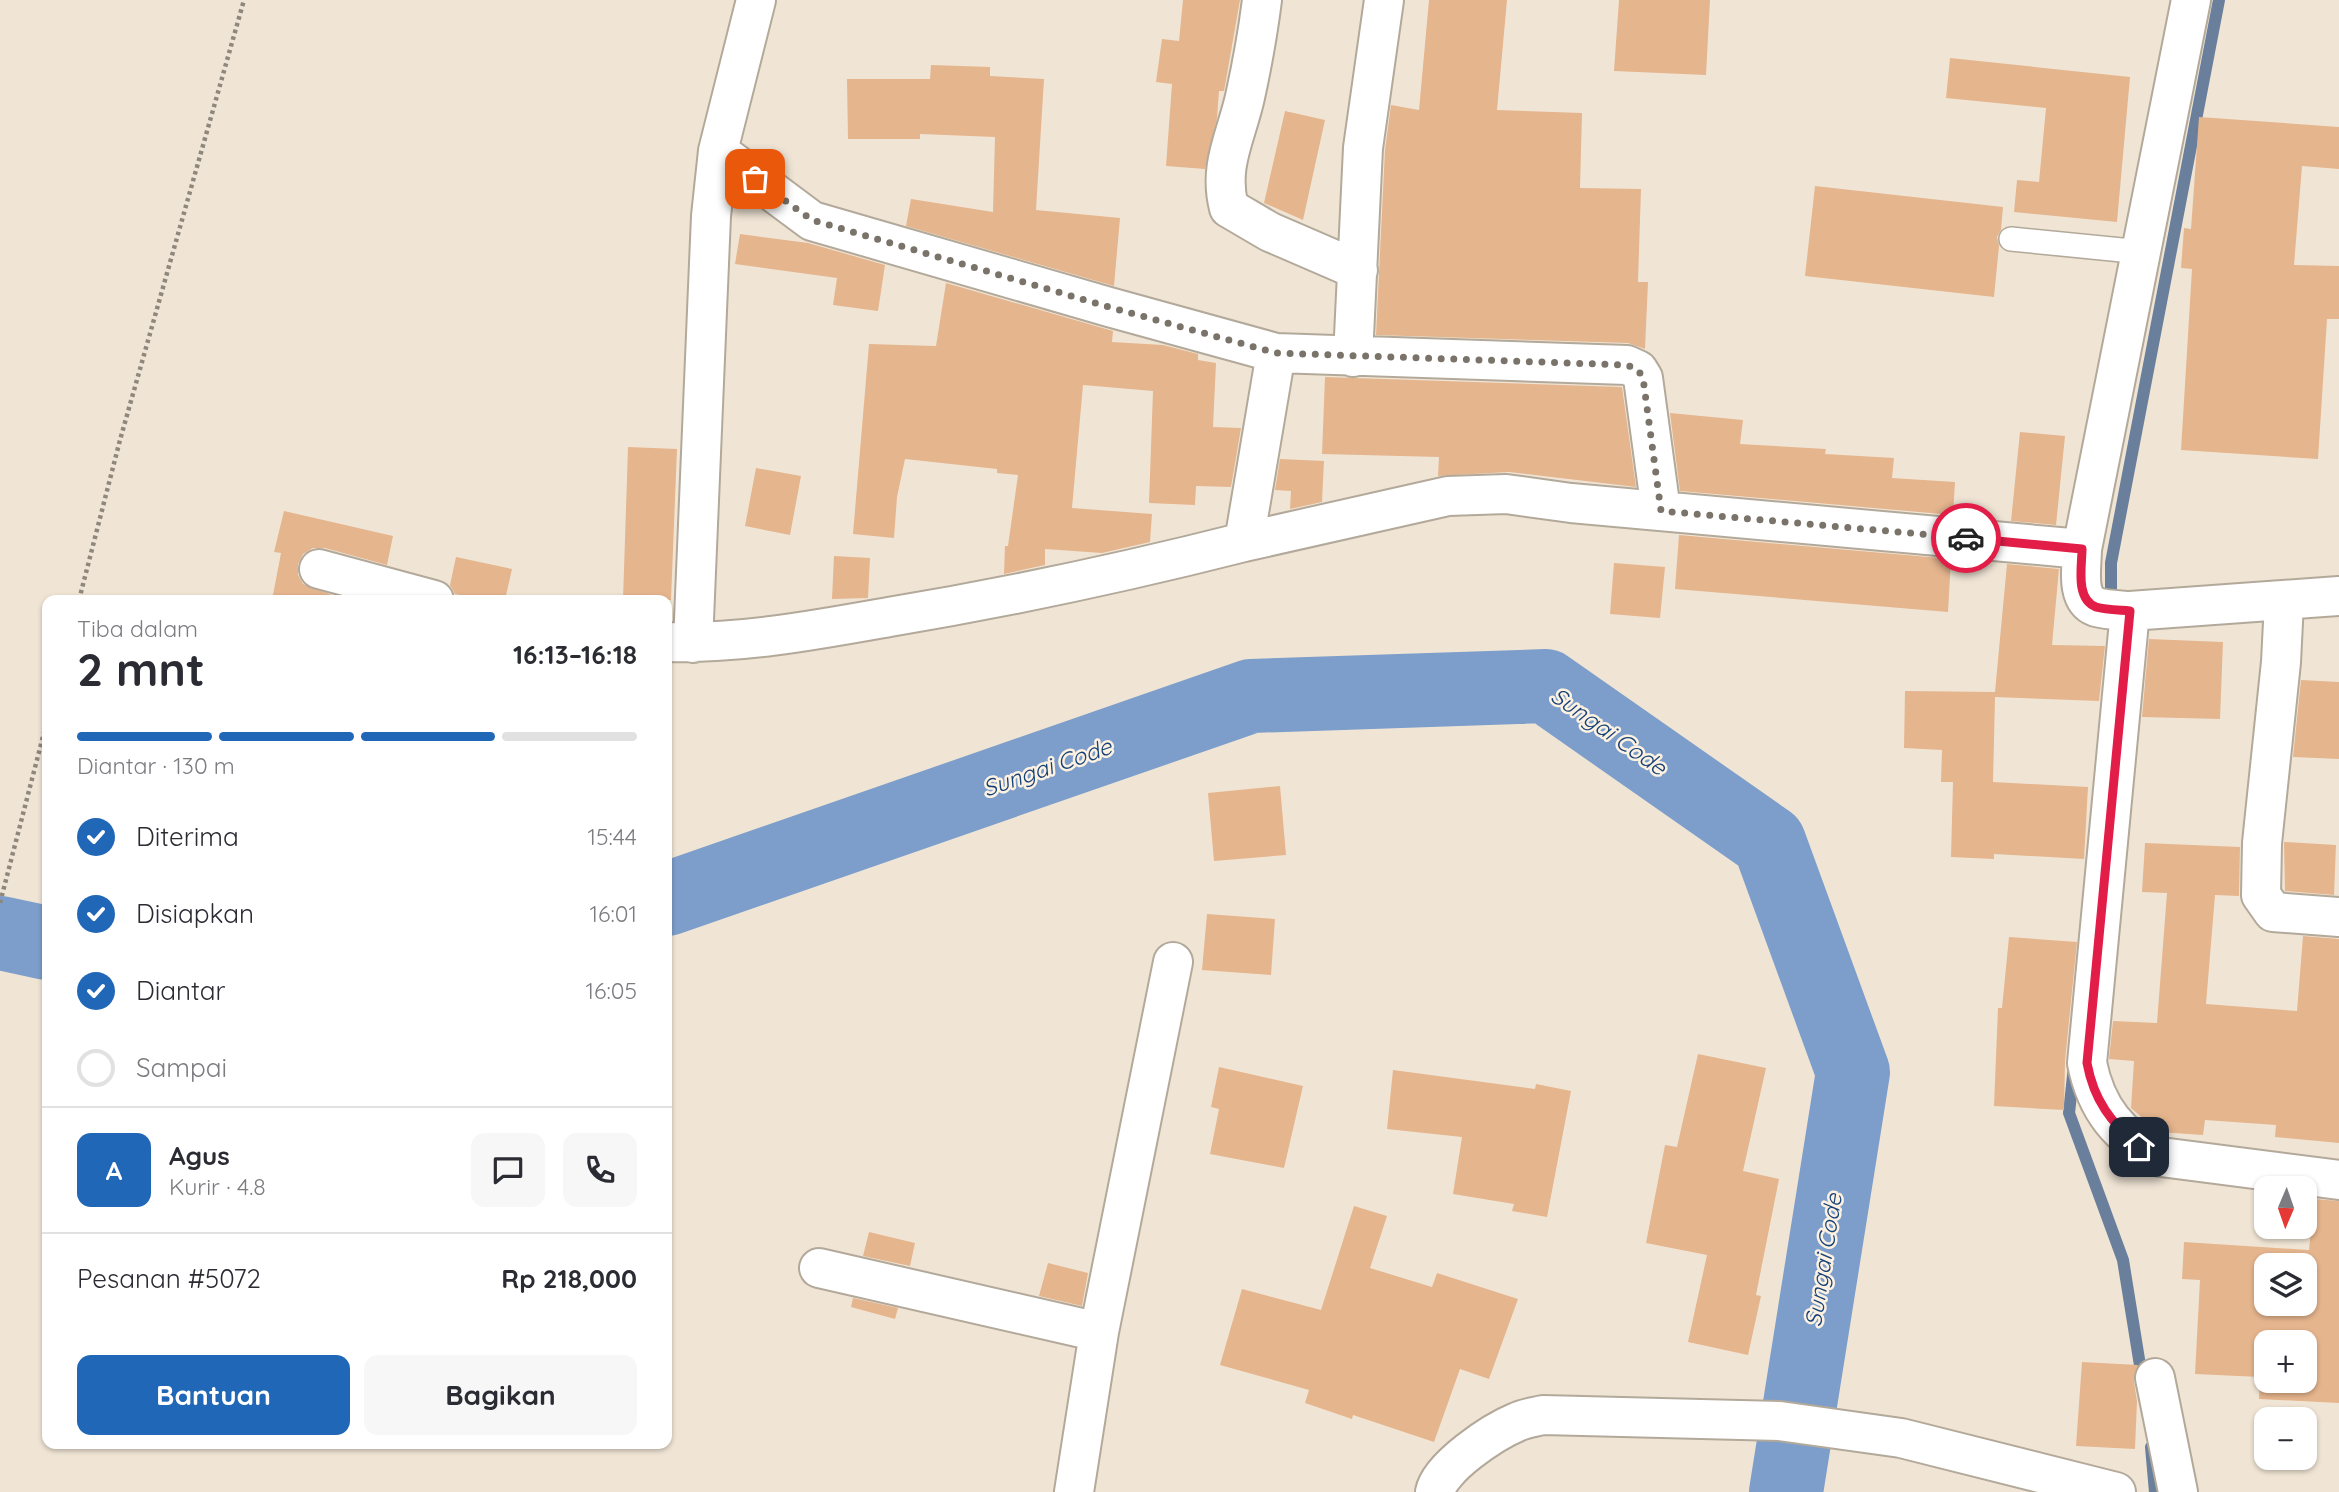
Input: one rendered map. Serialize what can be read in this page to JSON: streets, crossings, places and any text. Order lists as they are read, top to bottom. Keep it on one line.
{"water":["Sungai Code"],"north":"bottom","page":{"heading":["2 mnt","Tiba dalam","16:13–16:18"],"panel":["Agus","Kurir · 4.8","Pesanan #5072","Rp 218,000"],"bar":"Diantar · 130 m","list":[["Diterima","15:44"],["Disiapkan","16:01"],["Diantar","16:05"],"Sampai"],"round":"A","map_buttons":["+","−"],"buttons":["Bantuan","Bagikan"]}}
